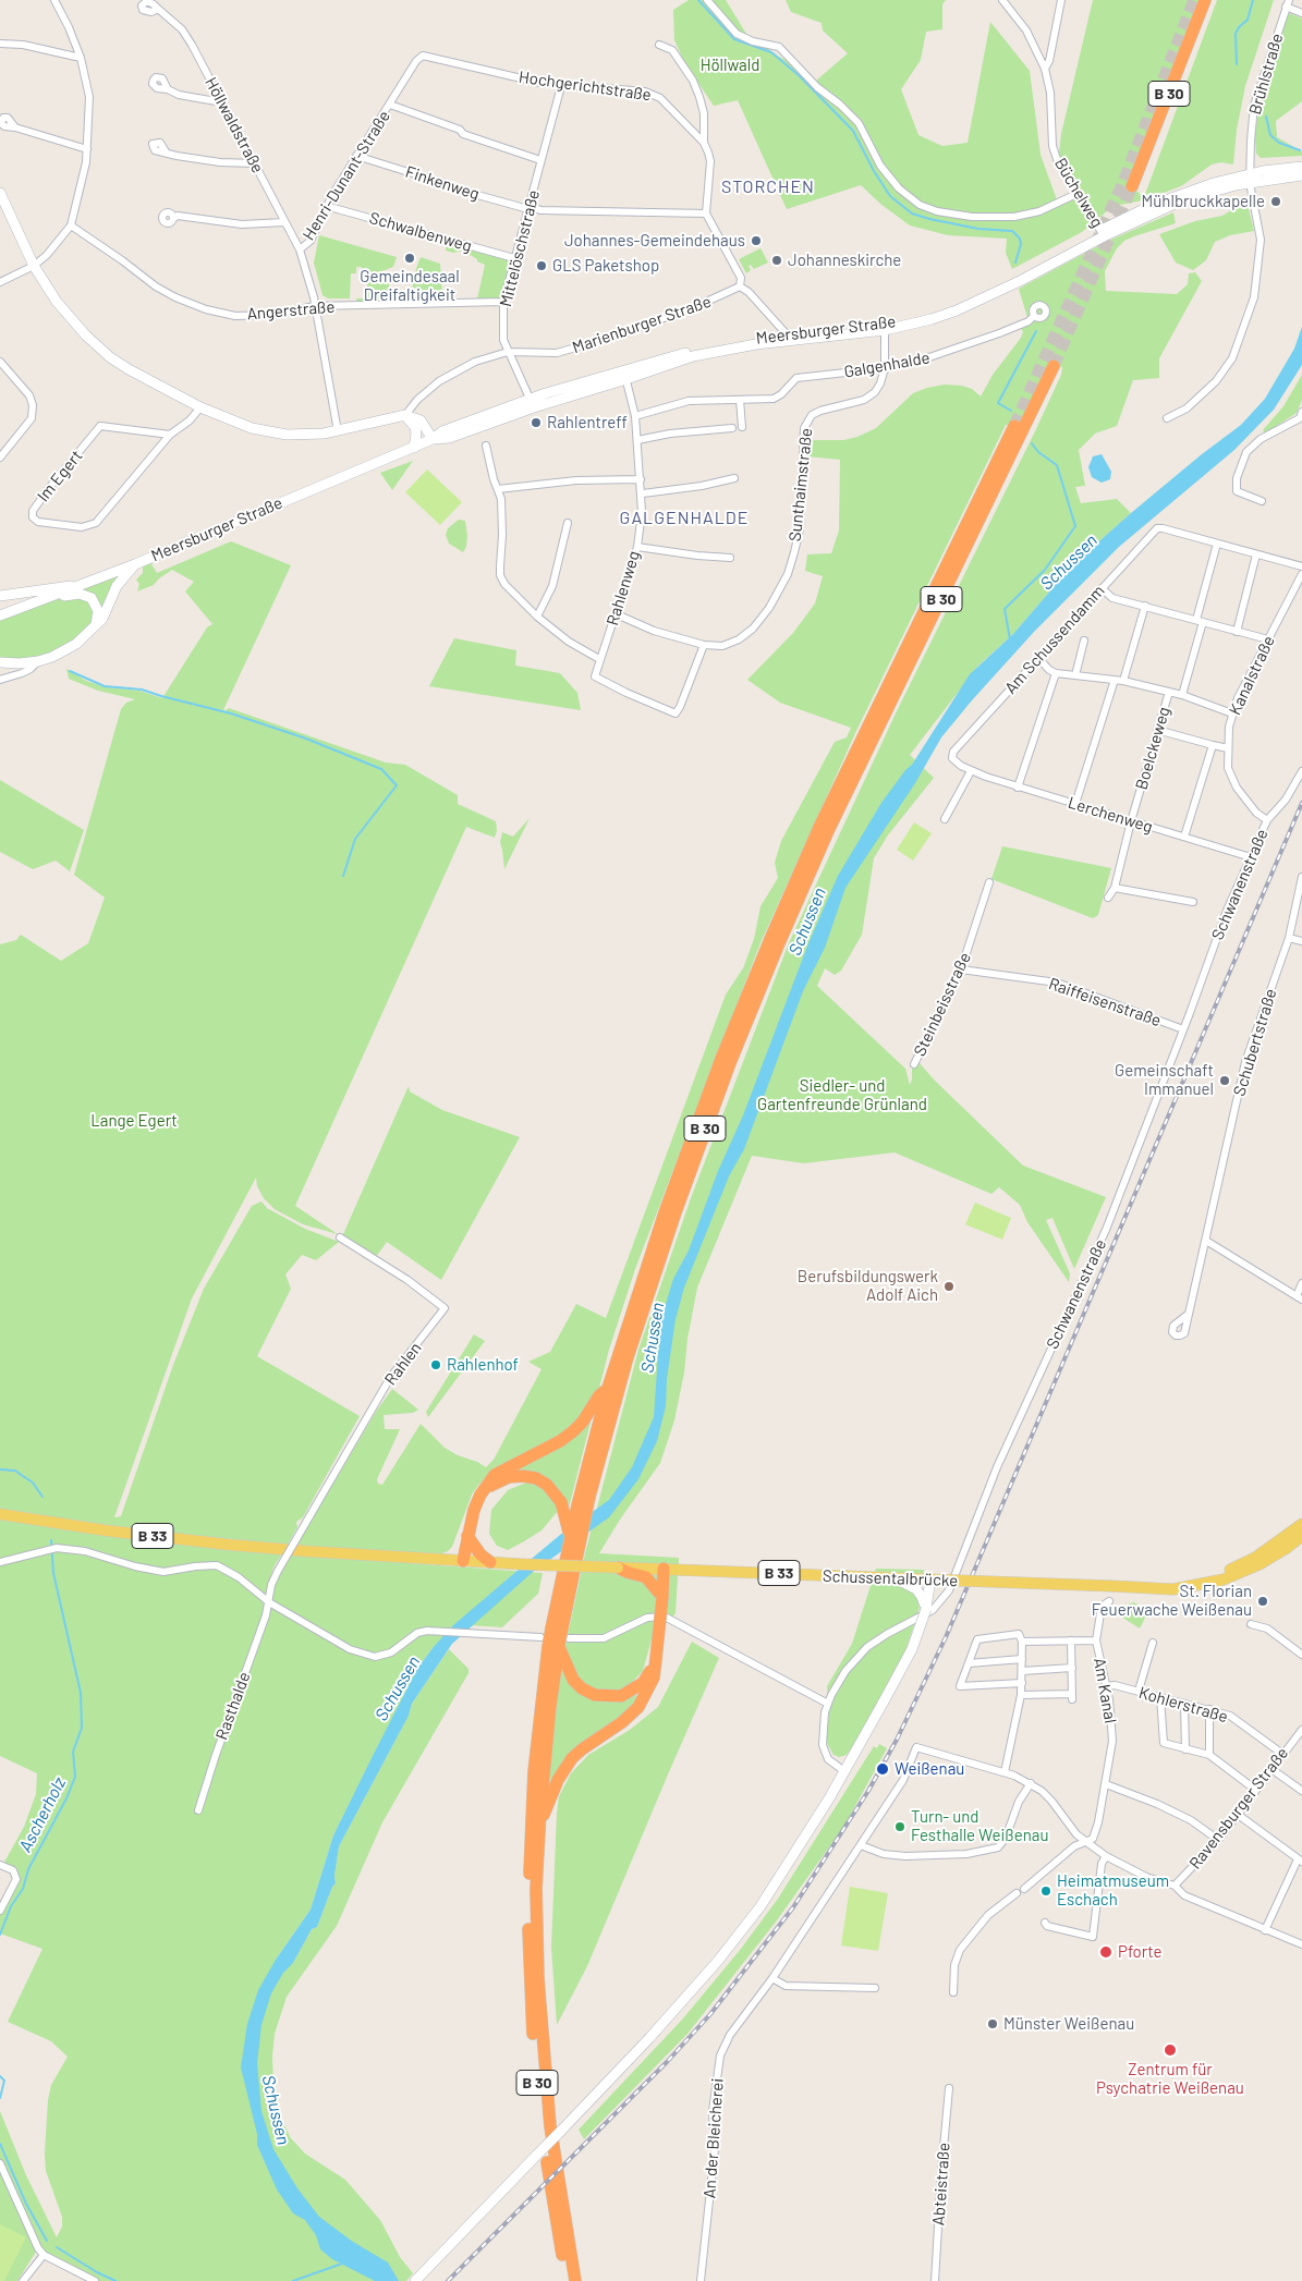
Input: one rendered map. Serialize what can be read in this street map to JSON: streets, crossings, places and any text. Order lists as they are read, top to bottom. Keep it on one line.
{"streets":{"highway":["B 30"],"main road":["B 33","Schussentalbrücke"],"street":["Brühlstraße","Hochgerichtstraße","Höllwaldstraße","Henri-Dunant-Straße","Finkenweg","Büchelweg","Schwalbenweg","Mittelöschstraße","Angerstraße","Marienburger Straße","Meersburger Straße","Galgenhalde","Im Egert","Sunthaimstraße","Rahlenweg","Am Schussendamm","Kanalstraße","Boelckeweg","Lerchenweg","Schwanenstraße","Raiffeisenstraße","Steinbeisstraße","Schubertstraße","Rahlen","Am Kanal","Kohlerstraße","Rasthalde","Ravensburger Straße","An der Bleicherei","Abteistraße"]},"crossings":[["Brühlstraße","Meersburger Straße"],["Hochgerichtstraße","Henri-Dunant-Straße"],["Hochgerichtstraße","Mittelöschstraße"],["Höllwaldstraße","Henri-Dunant-Straße"],["Henri-Dunant-Straße","Finkenweg"],["Henri-Dunant-Straße","Schwalbenweg"],["Henri-Dunant-Straße","Angerstraße"],["Finkenweg","Mittelöschstraße"],["Büchelweg","Meersburger Straße"],["Schwalbenweg","Mittelöschstraße"],["Mittelöschstraße","Angerstraße"],["Mittelöschstraße","Marienburger Straße"],["Mittelöschstraße","Meersburger Straße"],["Meersburger Straße","Sunthaimstraße"],["Meersburger Straße","Rahlenweg"],["Galgenhalde","Sunthaimstraße"],["Galgenhalde","Rahlenweg"],["Sunthaimstraße","Rahlenweg"],["Am Schussendamm","Lerchenweg"],["Kanalstraße","Schwanenstraße"],["Boelckeweg","Lerchenweg"],["Lerchenweg","Schwanenstraße"],["Schwanenstraße","Raiffeisenstraße"],["Raiffeisenstraße","Steinbeisstraße"],["Rahlen","Rasthalde"],["B 33","Schussentalbrücke"],["Am Kanal","Kohlerstraße"],["Kohlerstraße","Ravensburger Straße"]],"districts":["STORCHEN","GALGENHALDE"],"water":["Schussen","Ascherholz"],"parks":["Höllwald","Siedler- und Gartenfreunde Grünland","Lange Egert"],"places":["Mühlbruckkapelle","Johannes-Gemeindehaus","Gemeindesaal Dreifaltigkeit","Johanneskirche","GLS Paketshop","Rahlentreff","Gemeinschaft Immanuel","Berufsbildungswerk Adolf Aich","Rahlenhof","St. Florian Feuerwache Weißenau","Weißenau","Turn- und Festhalle Weißenau","Heimatmuseum Eschach","Pforte","Münster Weißenau","Zentrum für Psychatrie Weißenau"]}
